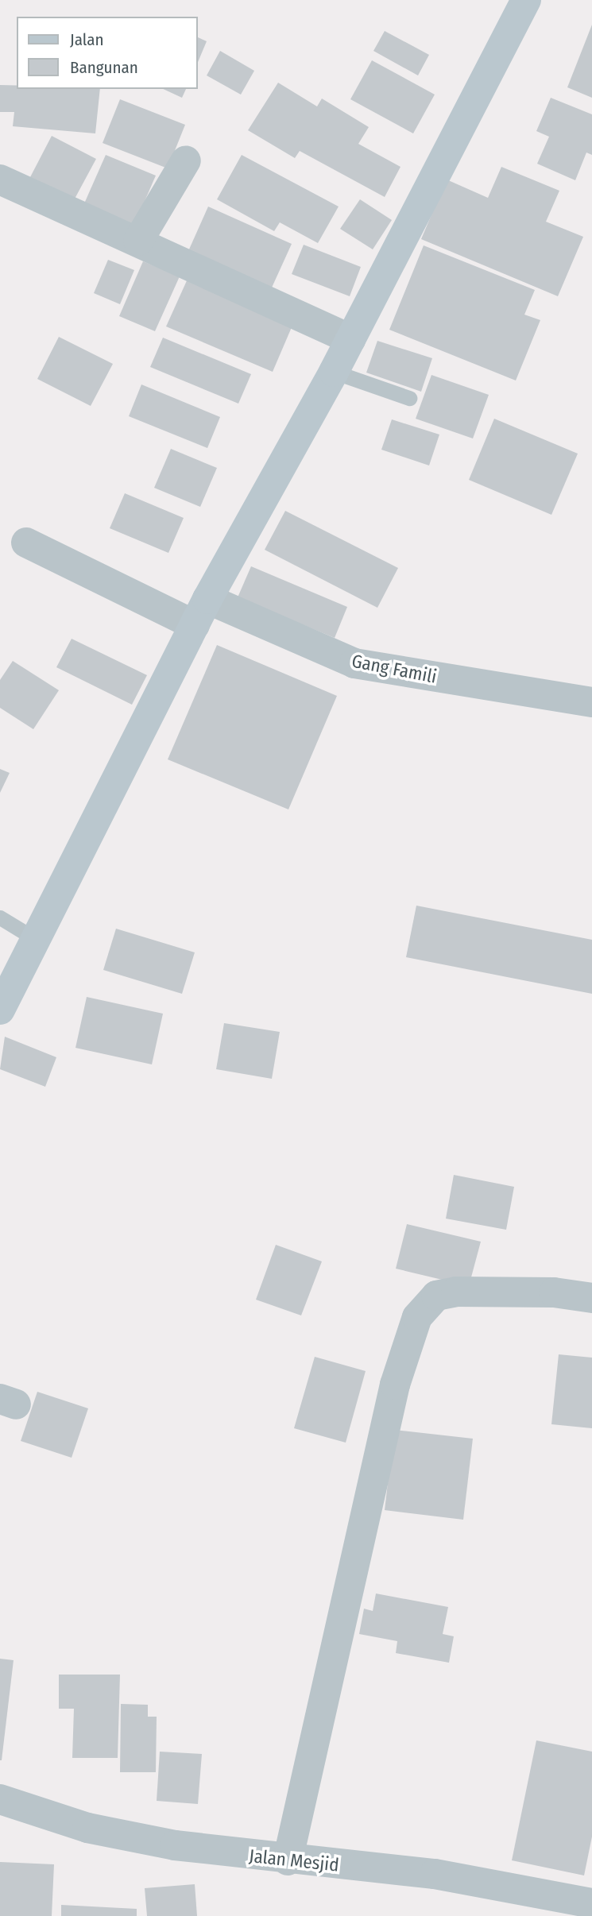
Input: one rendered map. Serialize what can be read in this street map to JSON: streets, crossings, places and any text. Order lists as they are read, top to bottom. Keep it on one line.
{"streets":{"street":["Gang Famili","Jalan Mesjid"]},"legend":["Jalan","Bangunan"]}
